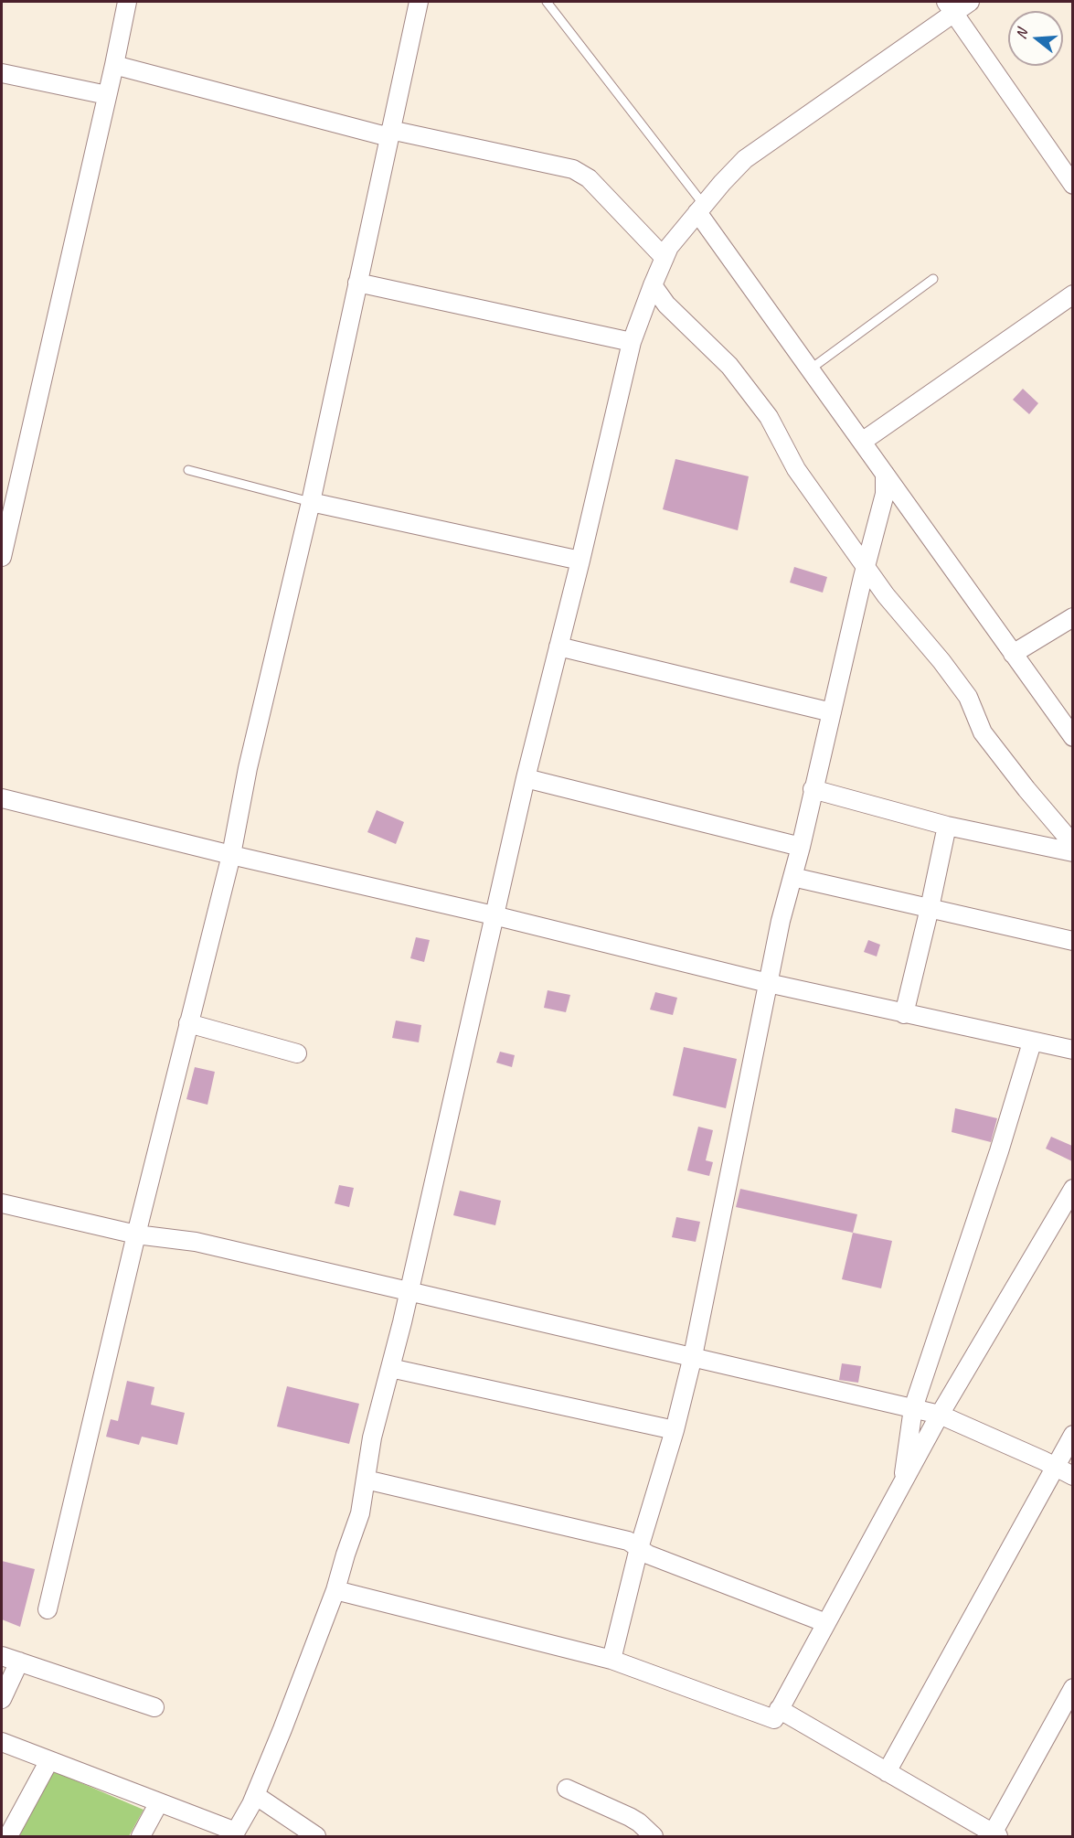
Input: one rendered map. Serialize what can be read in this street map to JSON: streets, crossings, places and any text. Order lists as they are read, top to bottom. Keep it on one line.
{"north":"left"}
